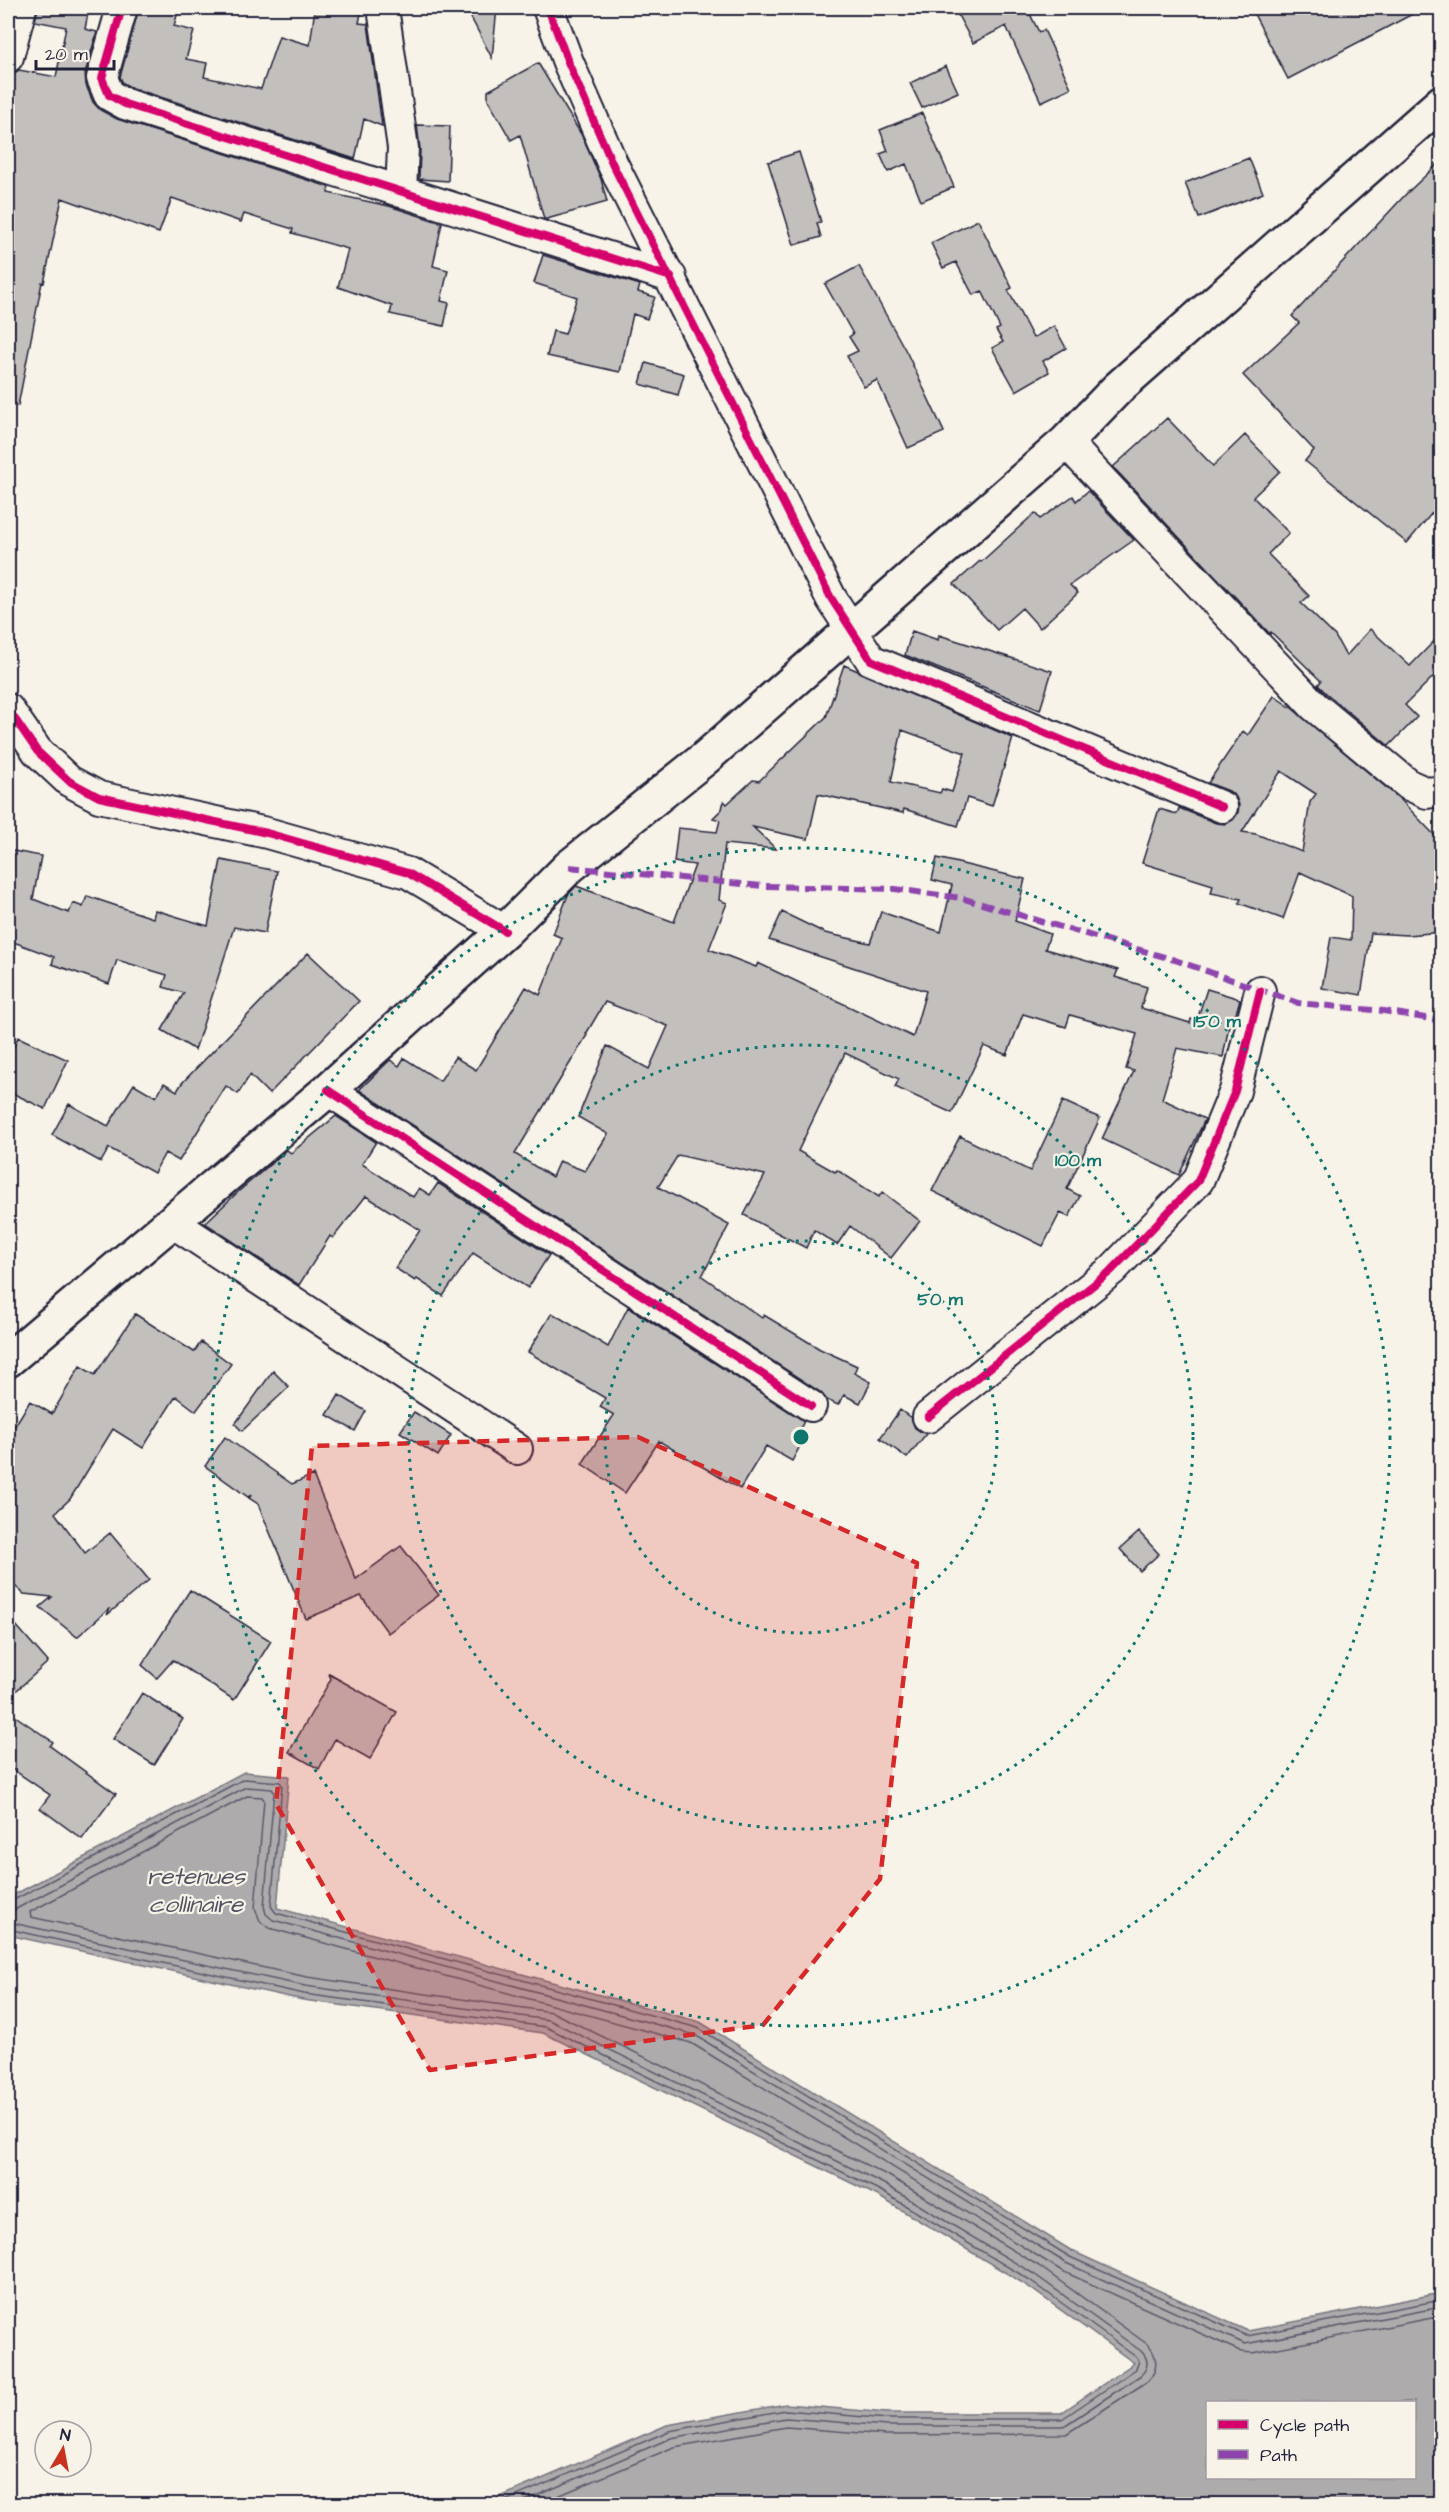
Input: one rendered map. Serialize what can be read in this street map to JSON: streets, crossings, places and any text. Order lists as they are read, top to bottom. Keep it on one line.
{"water":["retenues collinaire"],"legend":["Cycle path","Path"],"scale_bar":"20 m","north":"top","rings":["150 m","100 m","50 m"]}
